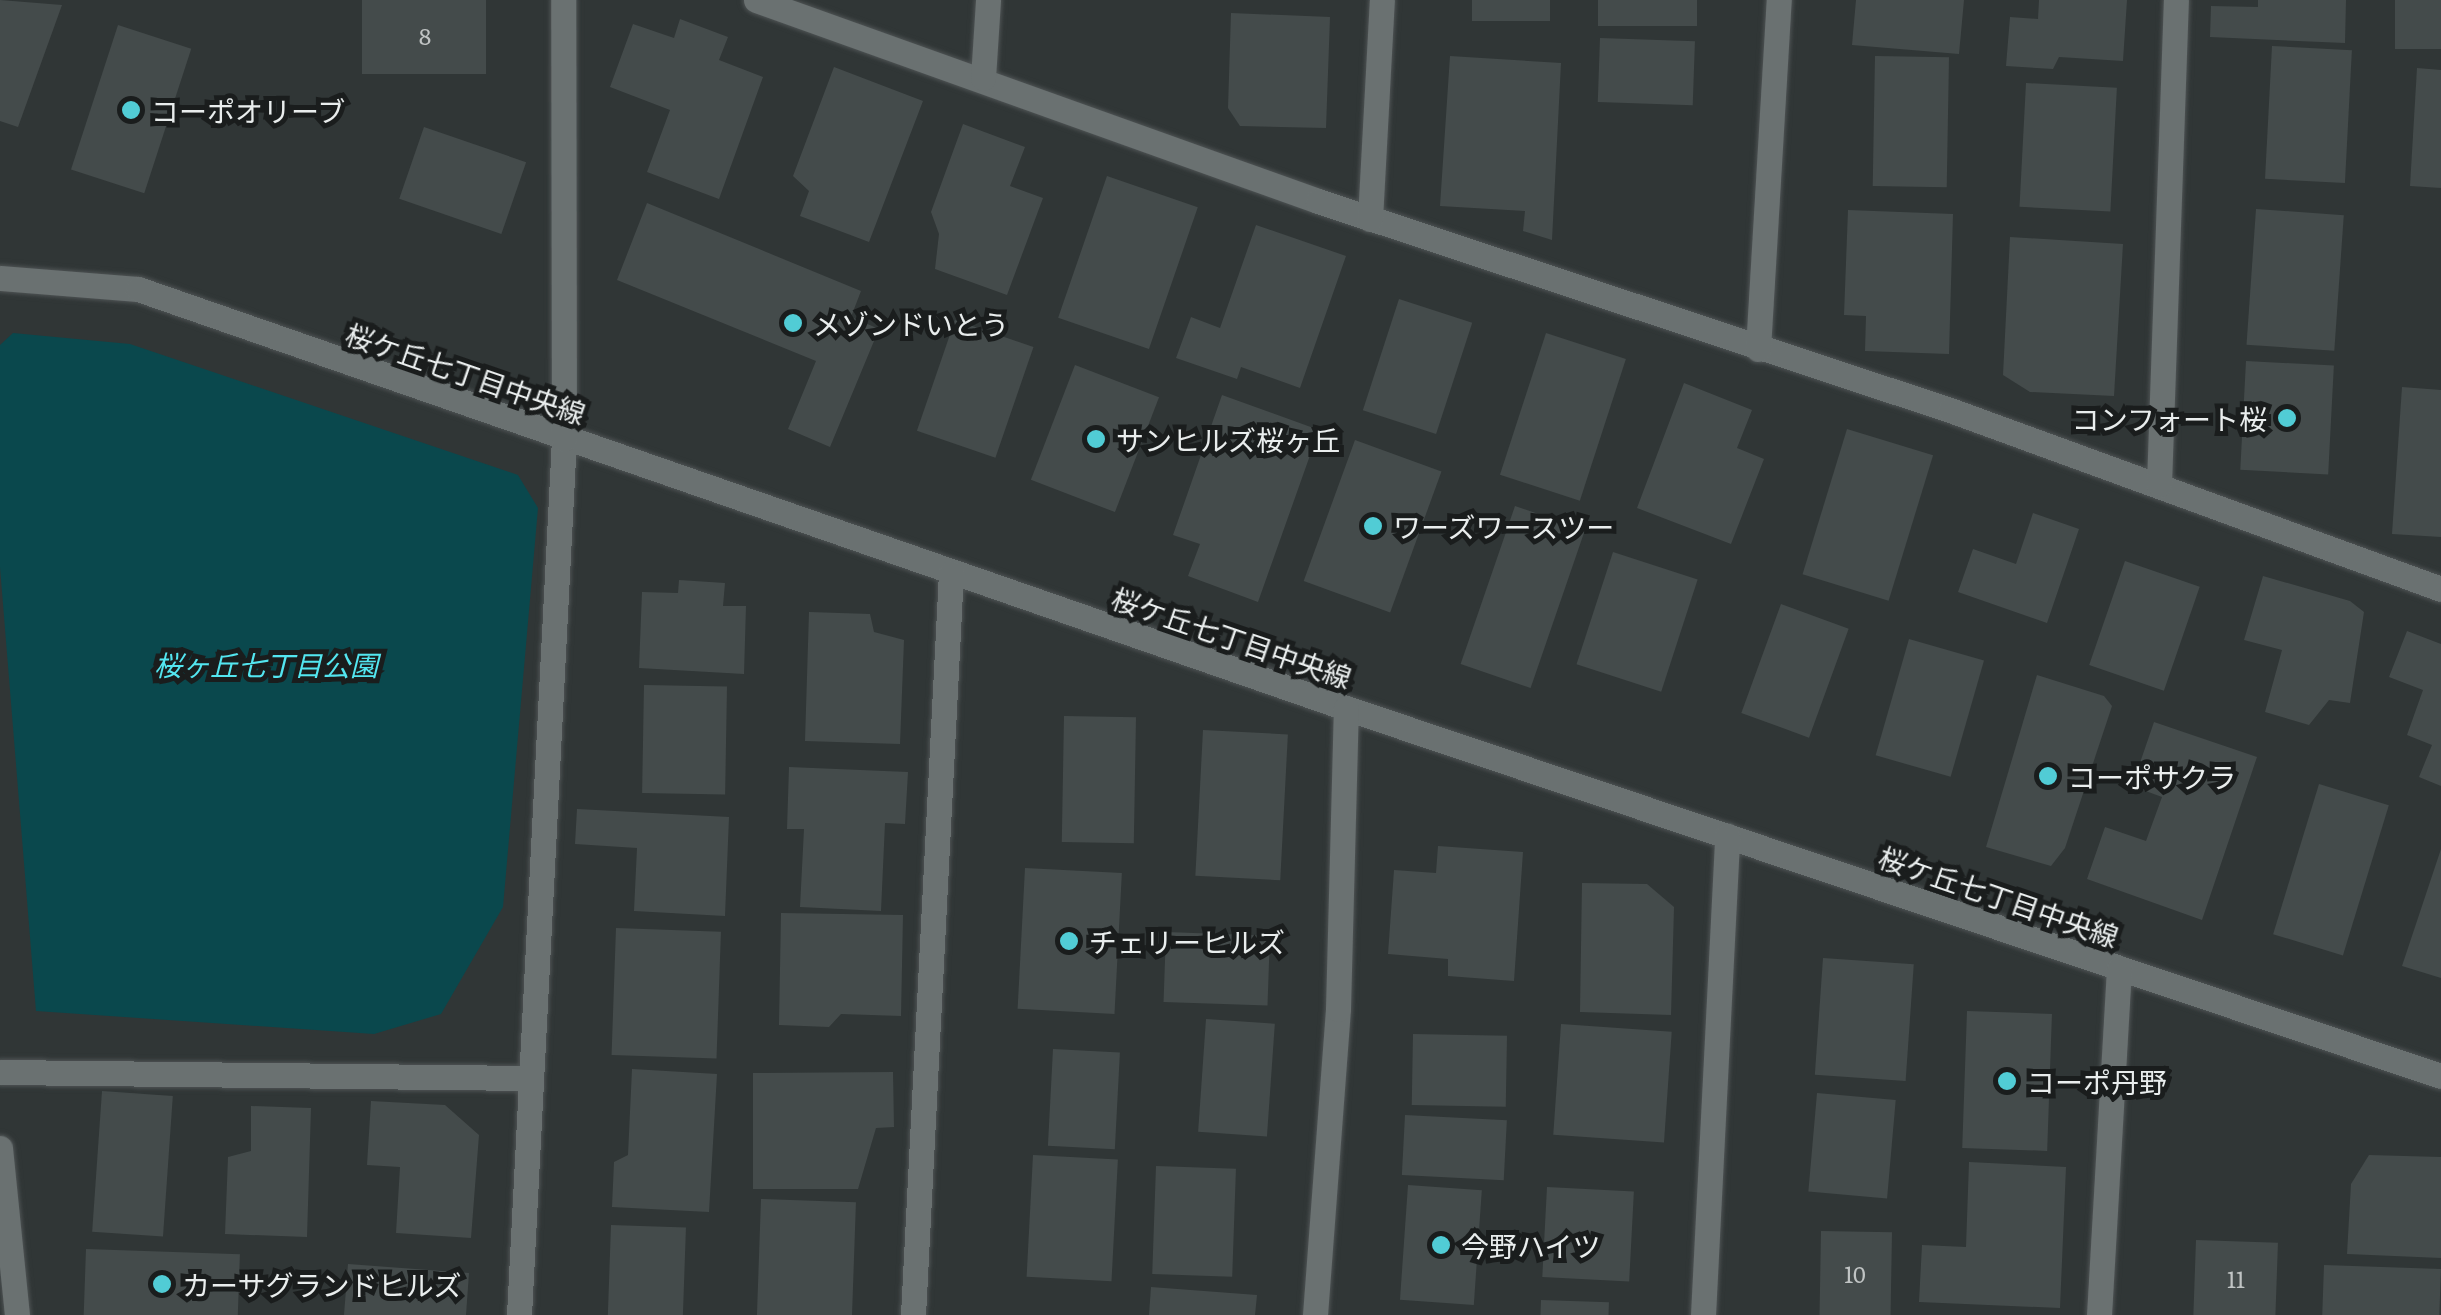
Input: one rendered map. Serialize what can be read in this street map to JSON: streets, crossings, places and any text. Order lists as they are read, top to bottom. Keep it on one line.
{"streets":{"street":["桜ケ丘七丁目中央線"]},"parks":["桜ヶ丘七丁目公園"],"places":["コーポオリーブ","メゾンドいとう","コンフォート桜","サンヒルズ桜ヶ丘","ワーズワースツー","コーポサクラ","チェリーヒルズ","コーポ丹野","今野ハイツ","カーサグランドヒルズ"],"house_numbers":["8","10","11"]}
